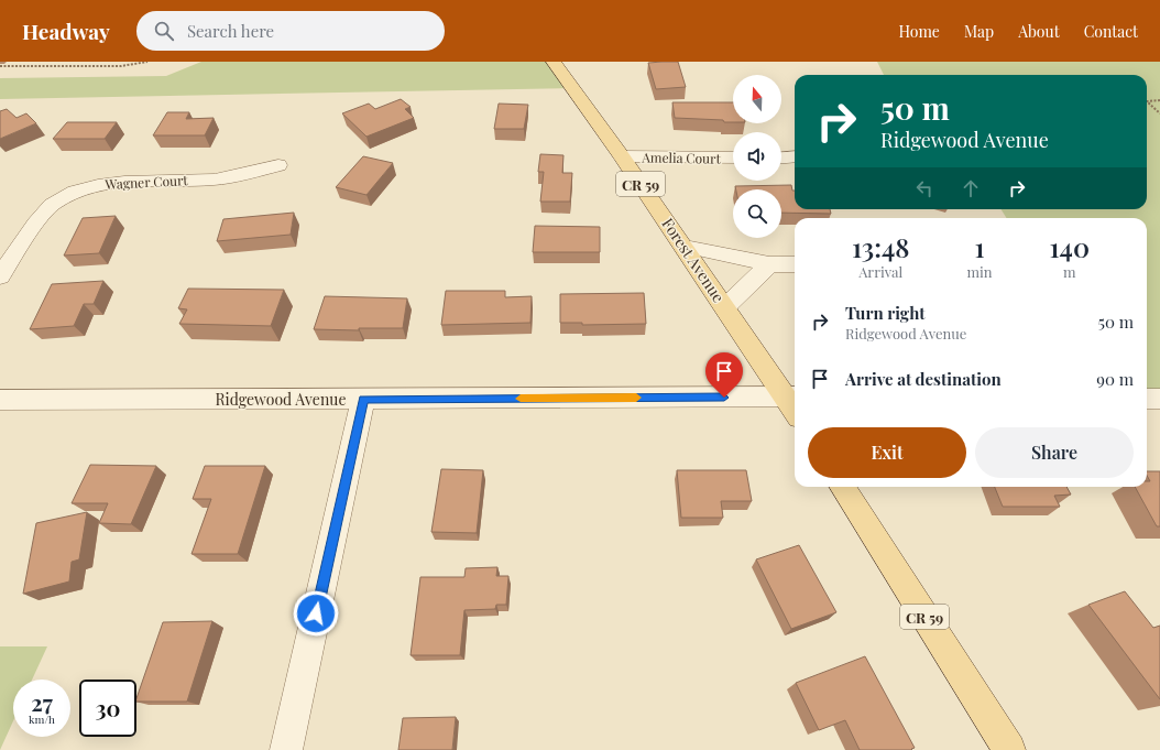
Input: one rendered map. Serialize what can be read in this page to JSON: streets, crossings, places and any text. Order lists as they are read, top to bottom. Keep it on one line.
{"streets":{"main road":["CR 59","Forest Avenue"],"street":["Amelia Court","Wagner Court","Ridgewood Avenue"]},"crossings":[["Amelia Court","Forest Avenue"],["Forest Avenue","Ridgewood Avenue"]],"north":"top","page":{"header":"Headway","search":"Search here","nav":["Home","Map","About","Contact"],"turn":["50 m","Ridgewood Avenue"],"eta":["13:48","Arrival","1","min","140","m"],"list":[{"name":"Turn right","note":"Ridgewood Avenue","value":"50 m"},{"name":"Arrive at destination","value":"90 m"}],"buttons":["Exit","Share"],"speed":"27 km/h","limit":"30"}}
